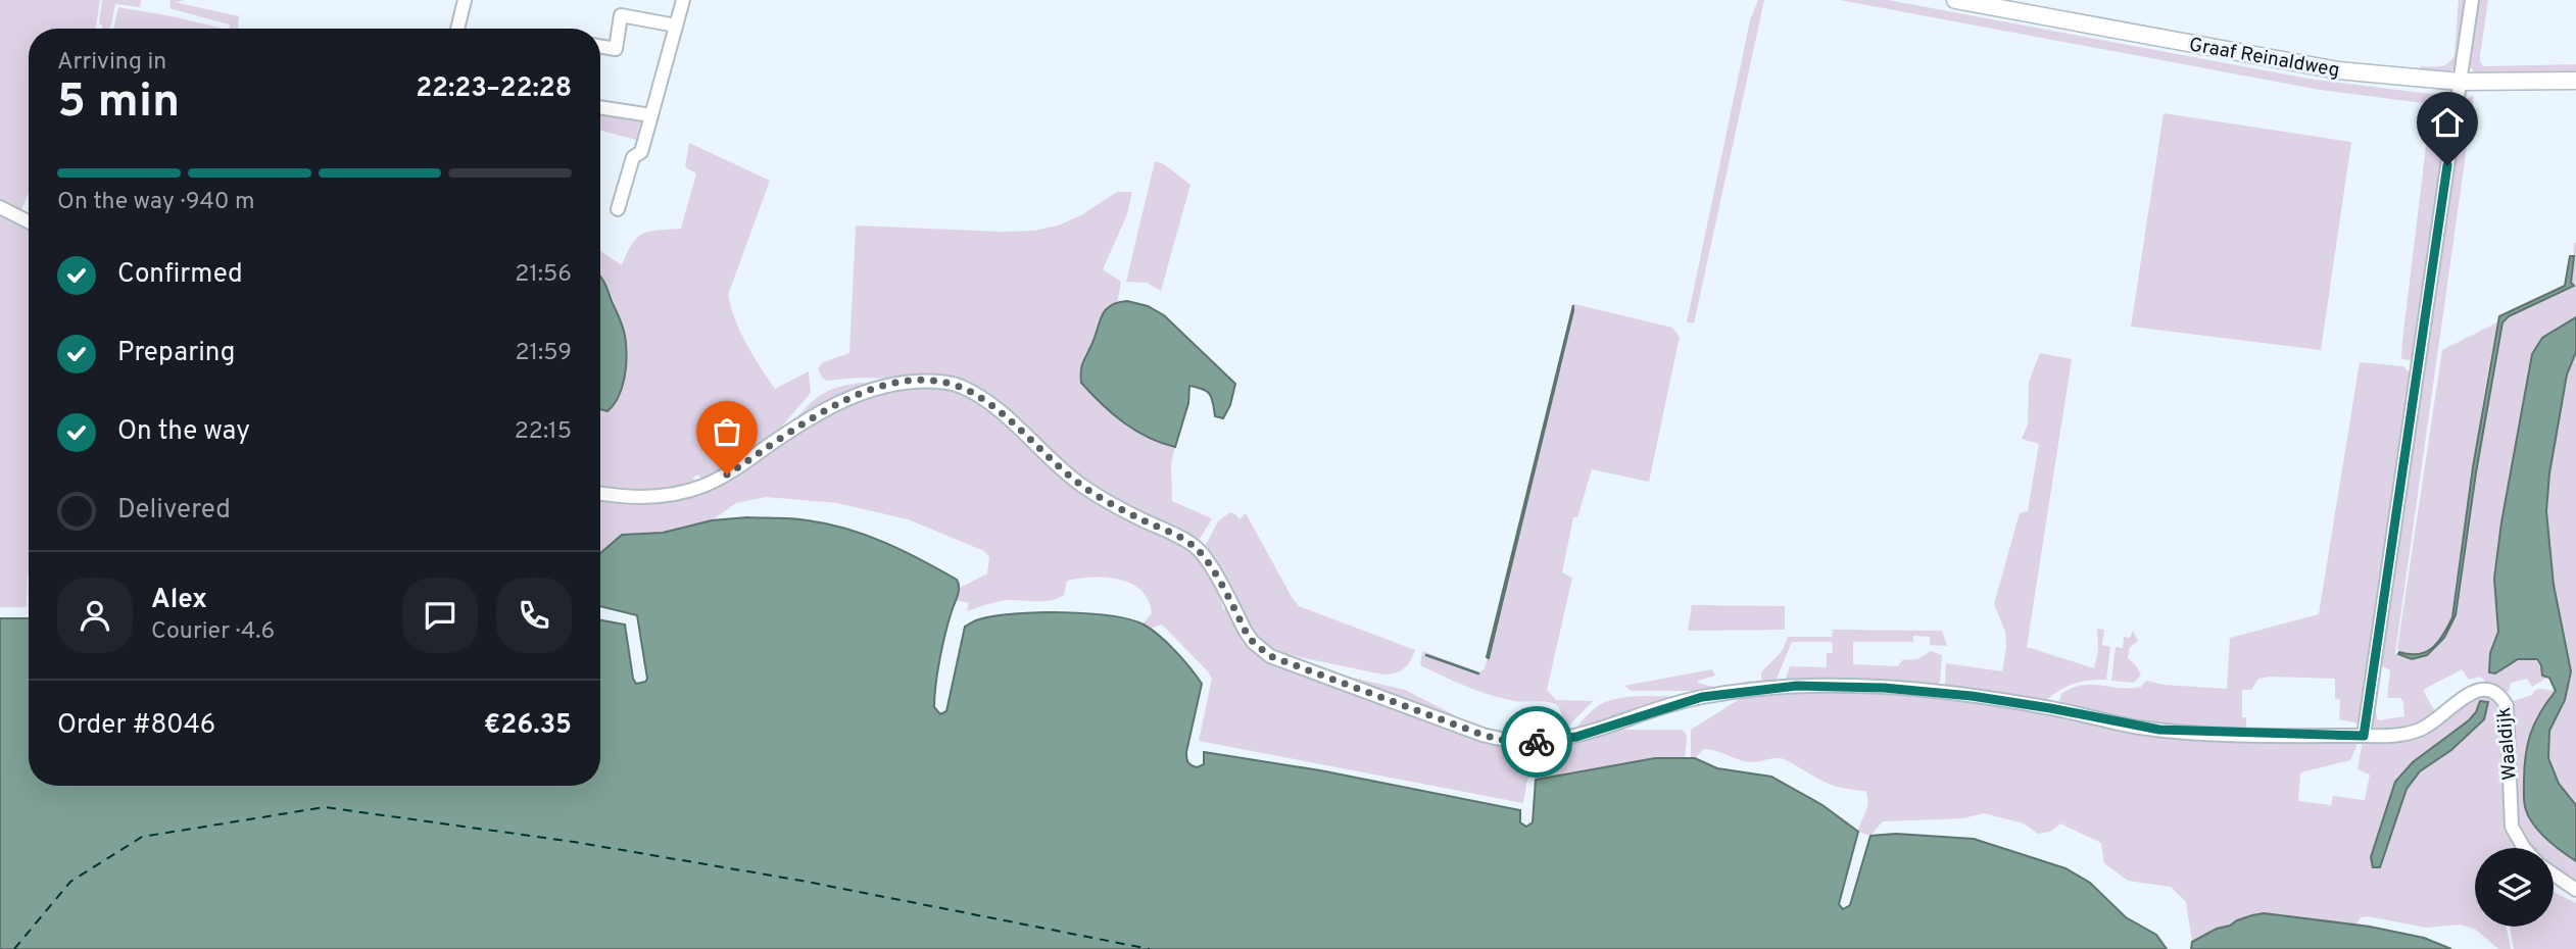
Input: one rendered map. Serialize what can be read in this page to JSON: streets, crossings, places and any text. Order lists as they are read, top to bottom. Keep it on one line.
{"streets":{"main road":["Graaf Reinaldweg"],"street":["Waaldijk"]},"page":{"heading":["5 min","Arriving in","22:23–22:28"],"panel":["Alex","Courier · 4.6","Order #8046","€26.35"],"bar":"On the way · 940 m","list":[["Confirmed","21:56"],["Preparing","21:59"],["On the way","22:15"],"Delivered"]}}
